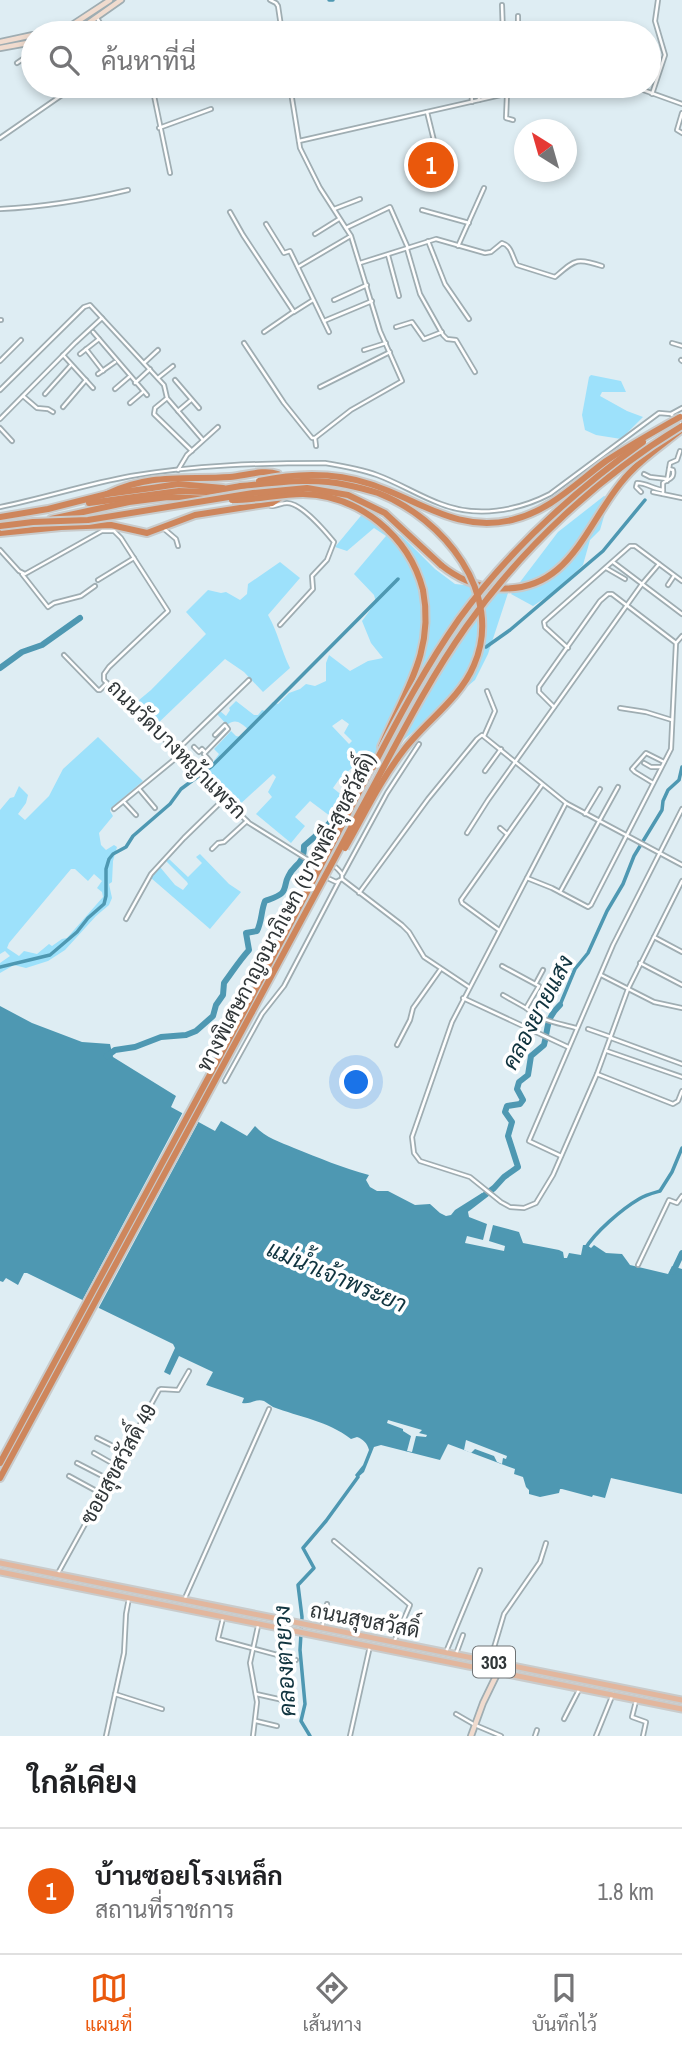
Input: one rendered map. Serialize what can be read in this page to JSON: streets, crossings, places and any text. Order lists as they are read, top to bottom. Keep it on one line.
{"streets":{"highway":["ทางพิเศษกาญจนาภิเษก (บางพลี-สุขสวัสดิ์)"],"main road":["ถนนสุขสวัสดิ์","303"],"street":["ถนนวัดบางหญ้าแพรก","ซอยสุขสวัสดิ์ 49"]},"crossings":[["ซอยสุขสวัสดิ์ 49","ถนนสุขสวัสดิ์"]],"water":["คลองยายแสง","แม่น้ำเจ้าพระยา","คลองตายวง"],"north":"top left","page":{"search":"ค้นหาที่นี่","pins":"1","heading":"ใกล้เคียง","list":[{"mark":"1","name":"บ้านซอยโรงเหล็ก","note":"สถานที่ราชการ","value":"1.8 km"}],"nav":["แผนที่","เส้นทาง","บันทึกไว้"]}}
